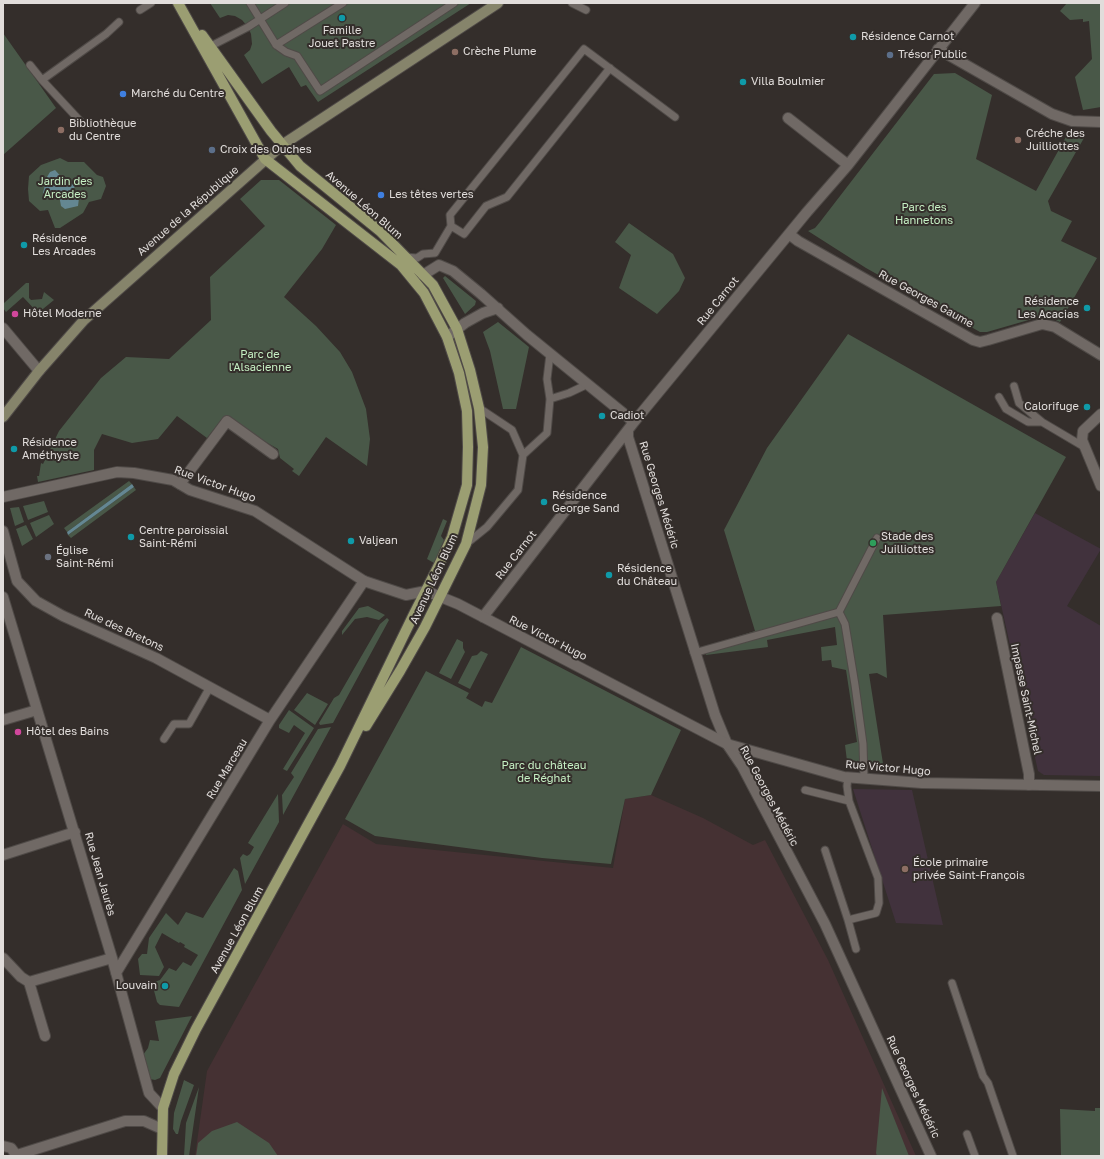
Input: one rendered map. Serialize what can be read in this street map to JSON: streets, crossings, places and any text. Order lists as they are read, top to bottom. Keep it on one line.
{"streets":{"main road":["Avenue Léon Blum","Avenue de la République"],"street":["Rue Georges Gaume","Rue Carnot","Rue Victor Hugo","Rue Georges Médéric","Rue des Bretons","Impasse Saint-Michel","Rue Marceau","Rue Jean Jaurès"]},"crossings":[["Avenue Léon Blum","Avenue de la République"],["Avenue Léon Blum","Rue Victor Hugo"],["Avenue Léon Blum","Rue Jean Jaurès"],["Rue Georges Gaume","Rue Carnot"],["Rue Carnot","Rue Victor Hugo"],["Rue Carnot","Rue Georges Médéric"],["Rue Victor Hugo","Rue Georges Médéric"],["Rue Victor Hugo","Impasse Saint-Michel"],["Rue Victor Hugo","Rue Marceau"],["Rue des Bretons","Rue Marceau"],["Rue Marceau","Rue Jean Jaurès"]],"parks":["Jardin des Arcades","Parc des Hannetons","Parc de l'Alsacienne","Parc du château de Réghat"],"places":["Famille Jouet Pastre","Résidence Carnot","Crèche Plume","Trésor Public","Villa Boulmier","Marché du Centre","Bibliothèque du Centre","Créche des Juilliottes","Croix des Ouches","Les têtes vertes","Résidence Les Arcades","Résidence Les Acacias","Hôtel Moderne","Calorifuge","Cadiot","Résidence Améthyste","Résidence George Sand","Centre paroissial Saint-Rémi","Valjean","Stade des Juilliottes","Église Saint-Rémi","Résidence du Château","Hôtel des Bains","École primaire privée Saint-François","Louvain"]}
